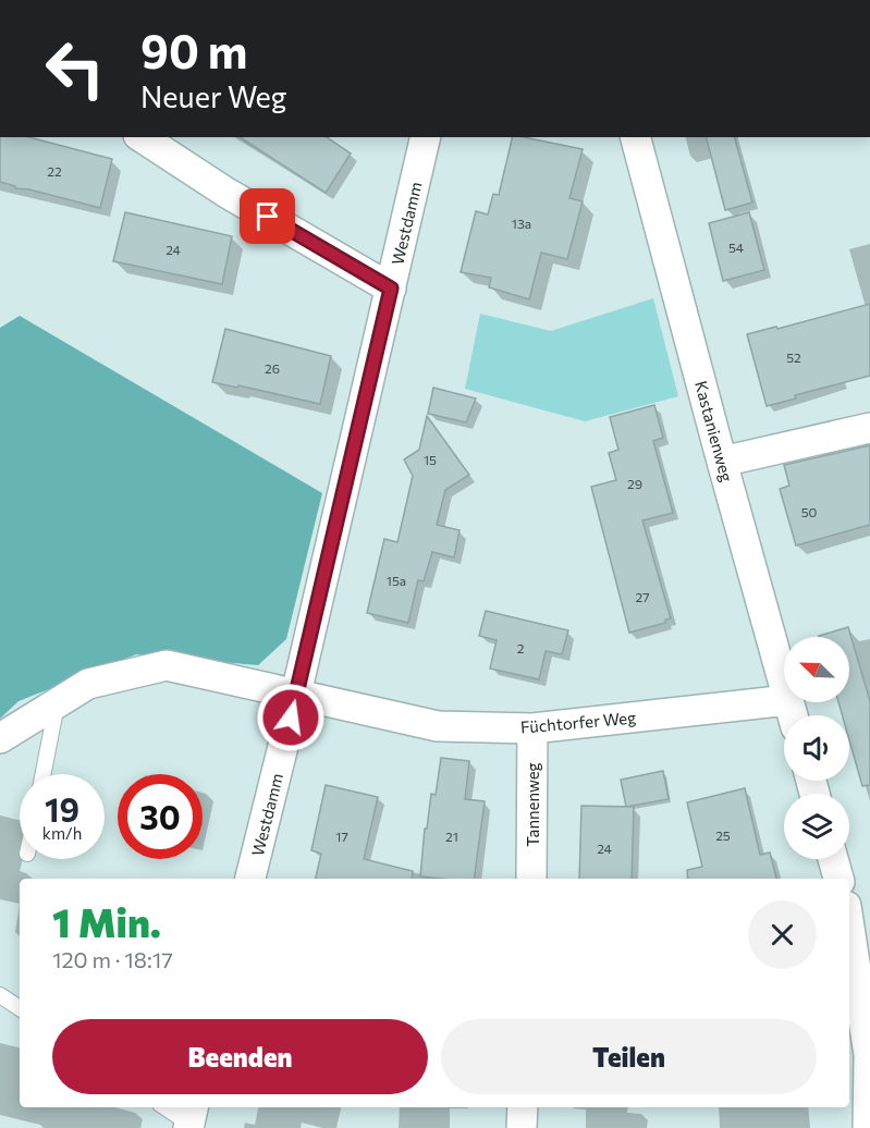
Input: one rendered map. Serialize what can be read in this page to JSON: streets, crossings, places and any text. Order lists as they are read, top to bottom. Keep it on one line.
{"streets":{"street":["Westdamm","Kastanienweg","Füchtorfer Weg","Tannenweg"]},"crossings":[["Westdamm","Füchtorfer Weg"],["Kastanienweg","Füchtorfer Weg"],["Füchtorfer Weg","Tannenweg"]],"house_numbers":["22","13a","54","24","52","26","15","29","50","15a","27","2","25","17","21","24"],"north":"top left","page":{"turn":["90 m","Neuer Weg"],"speed":"19 km/h","limit":"30","heading":["1 Min.","120 m · 18:17"],"buttons":["Beenden","Teilen"]}}
